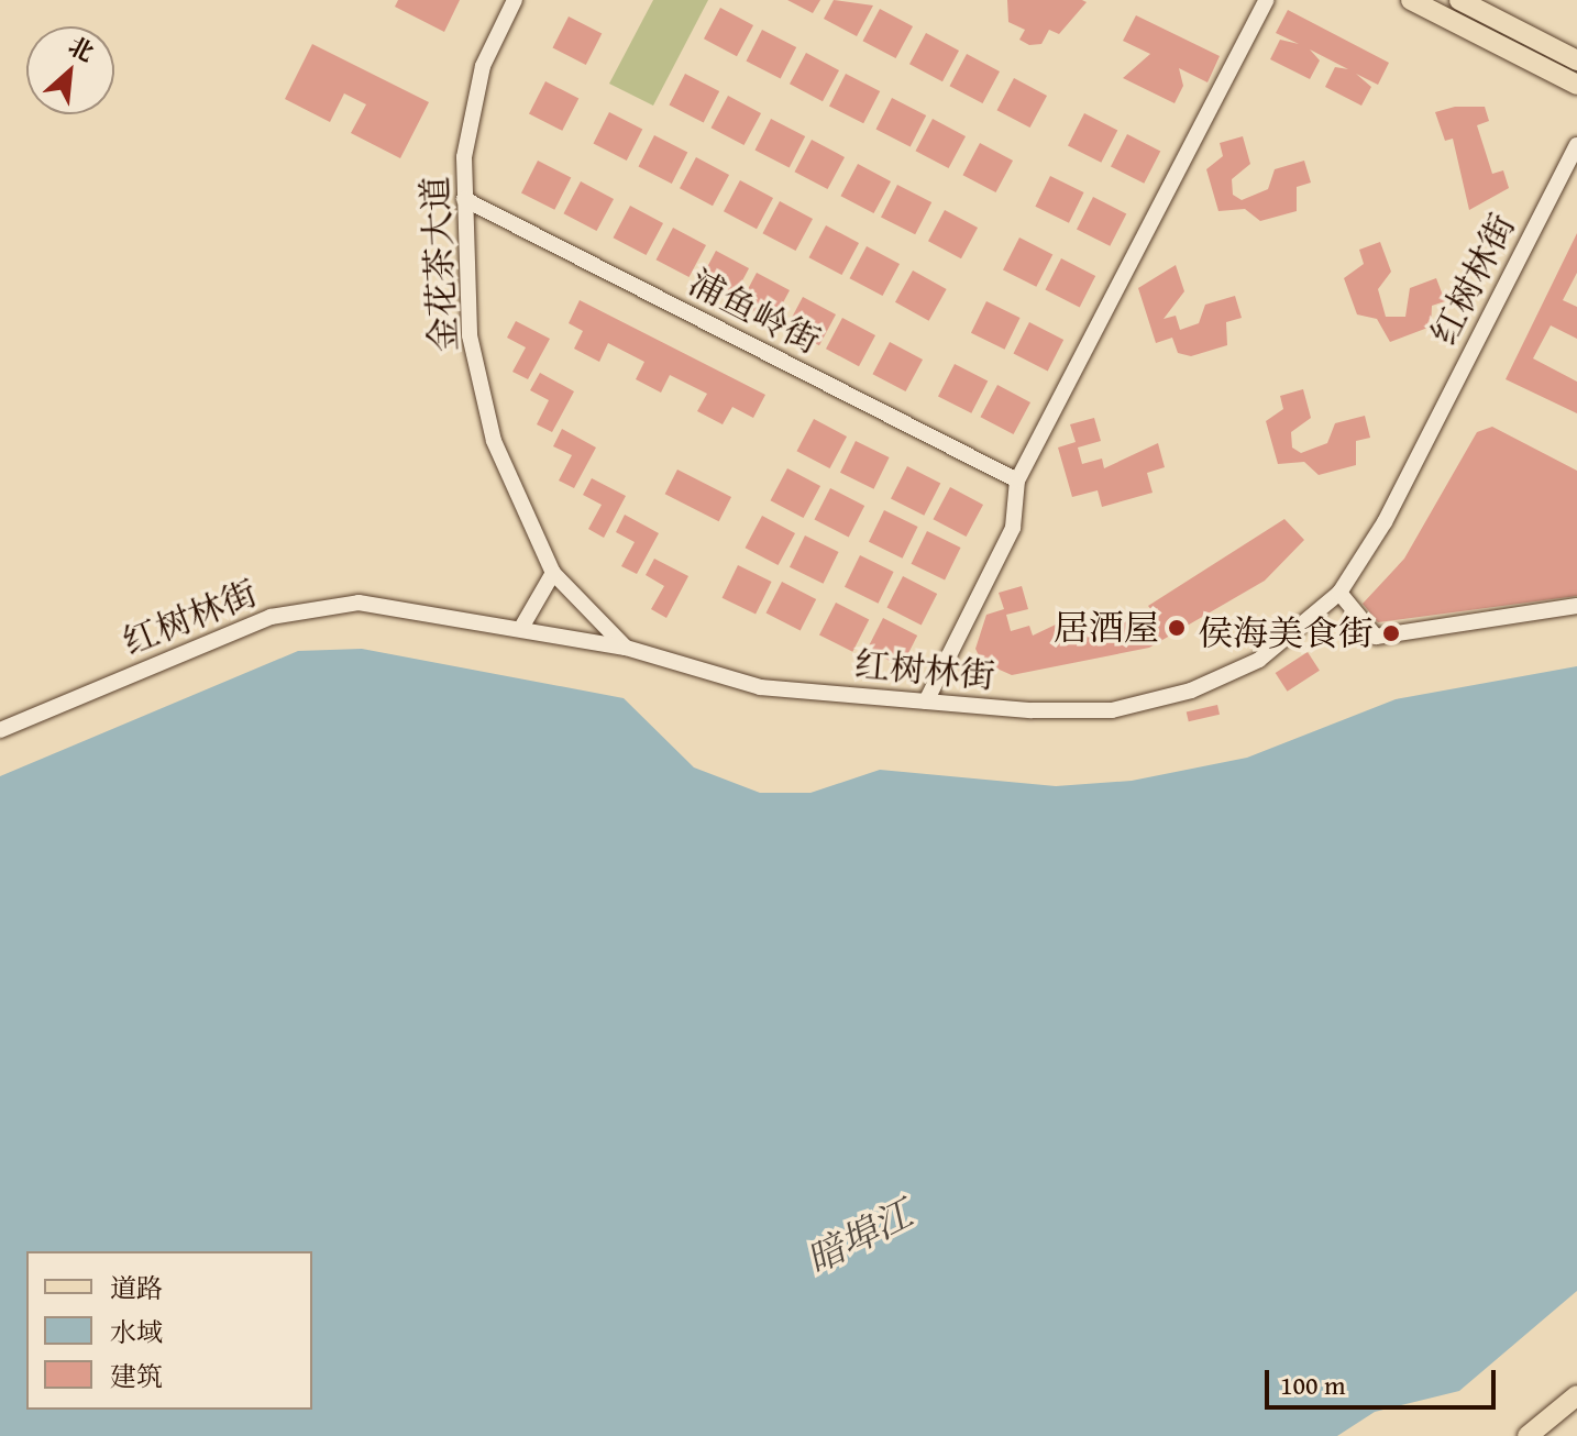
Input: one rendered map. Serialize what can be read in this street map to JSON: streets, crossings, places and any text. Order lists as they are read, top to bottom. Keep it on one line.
{"streets":{"street":["金花茶大道","红树林街","浦鱼岭街"]},"crossings":[["金花茶大道","红树林街"],["金花茶大道","浦鱼岭街"]],"water":["暗埠江"],"places":["居酒屋","侯海美食街"],"legend":["道路","水域","建筑"],"scale_bar":"100 m","north":"top right"}
